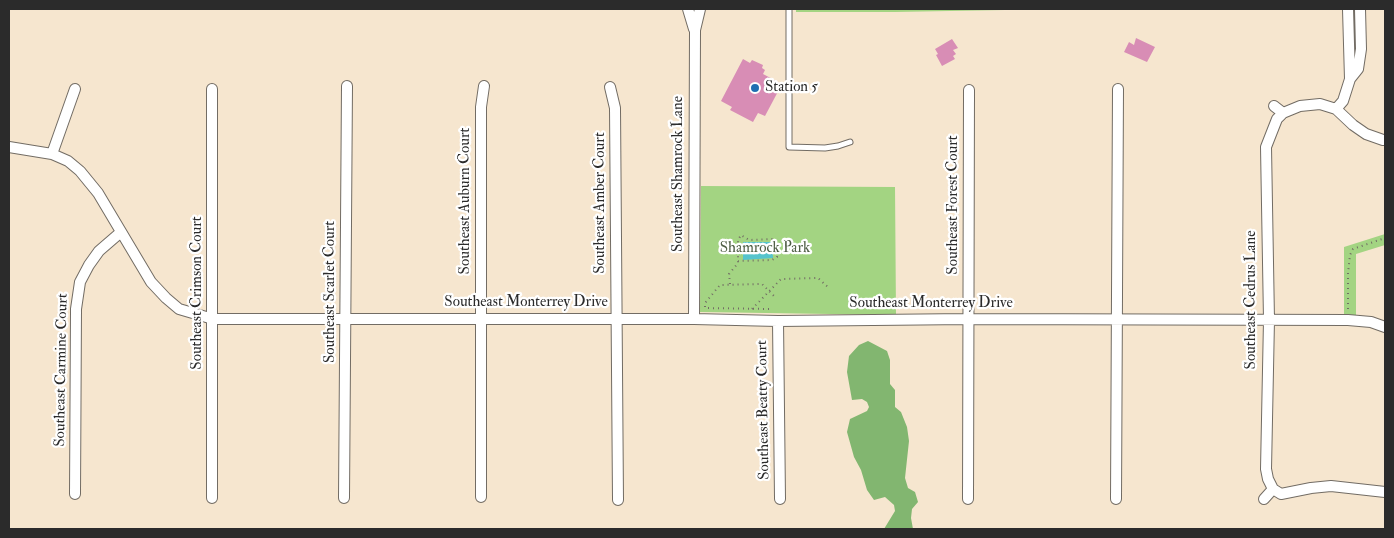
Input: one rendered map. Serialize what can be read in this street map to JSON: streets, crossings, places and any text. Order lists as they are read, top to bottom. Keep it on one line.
{"streets":{"street":["Southeast Shamrock Lane","Southeast Auburn Court","Southeast Amber Court","Southeast Forest Court","Southeast Scarlet Court","Southeast Crimson Court","Southeast Cedrus Lane","Southeast Monterrey Drive","Southeast Carmine Court","Southeast Beatty Court"]},"crossings":[["Southeast Shamrock Lane","Southeast Monterrey Drive"],["Southeast Auburn Court","Southeast Monterrey Drive"],["Southeast Amber Court","Southeast Monterrey Drive"],["Southeast Forest Court","Southeast Monterrey Drive"],["Southeast Scarlet Court","Southeast Monterrey Drive"],["Southeast Crimson Court","Southeast Monterrey Drive"],["Southeast Cedrus Lane","Southeast Monterrey Drive"],["Southeast Monterrey Drive","Southeast Carmine Court"],["Southeast Monterrey Drive","Southeast Beatty Court"]],"parks":["Shamrock Park"],"places":["Station 5"]}
